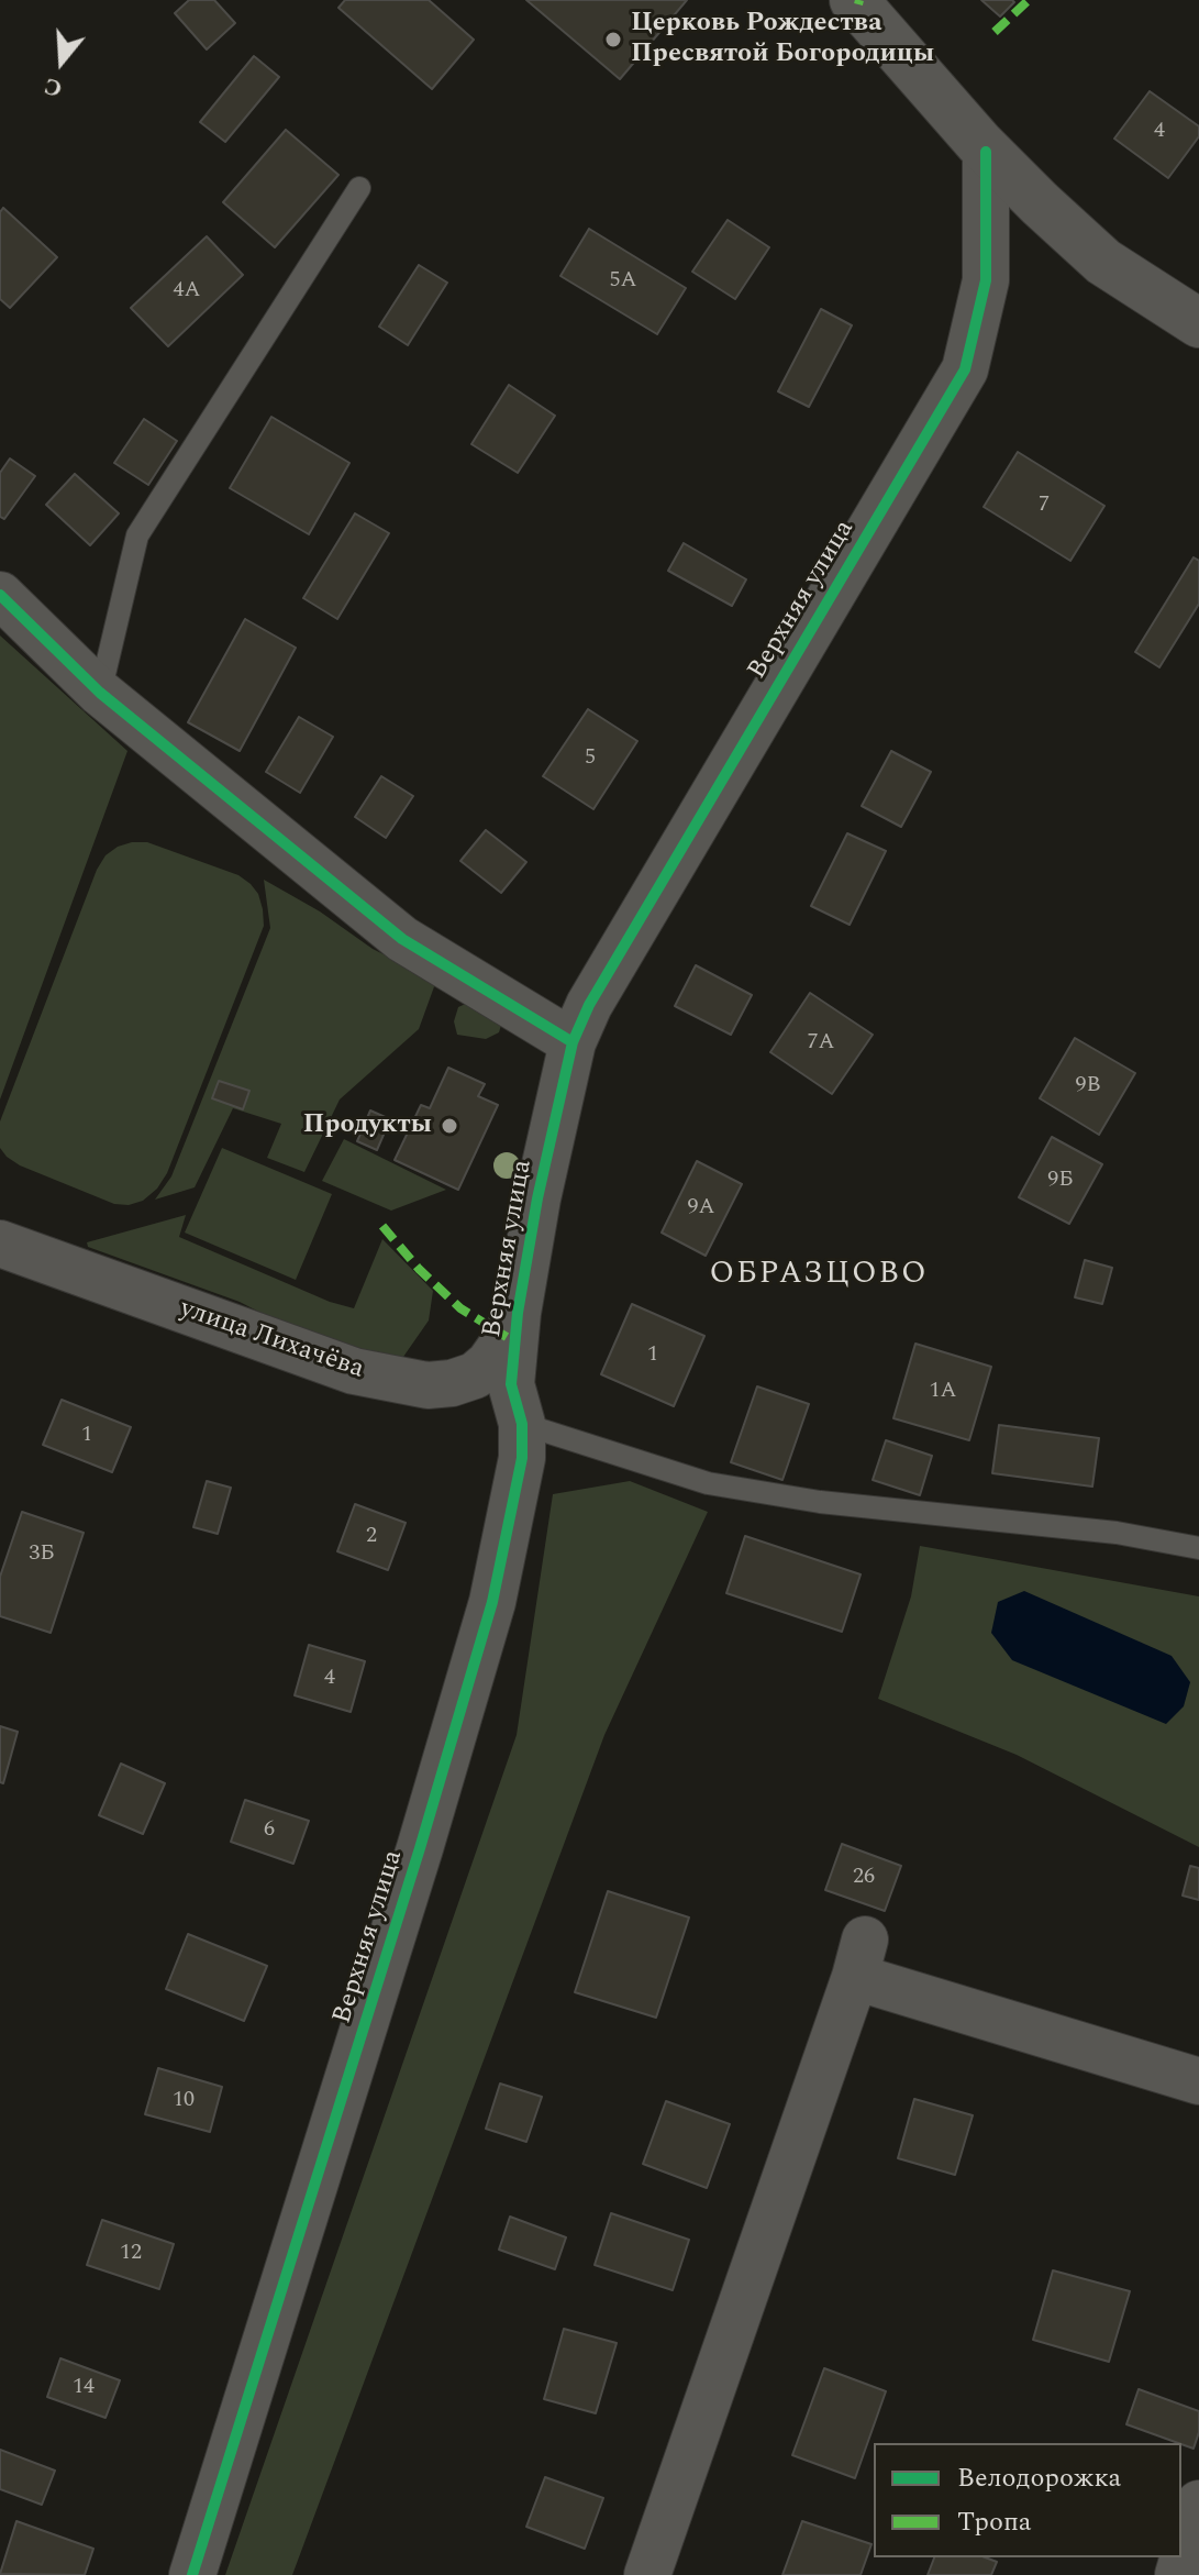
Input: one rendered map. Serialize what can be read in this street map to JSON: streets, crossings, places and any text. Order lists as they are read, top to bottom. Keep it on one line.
{"streets":{"street":["Верхняя улица","улица Лихачёва"]},"crossings":[["Верхняя улица","улица Лихачёва"]],"districts":["ОБРАЗЦОВО"],"places":["Церковь Рождества Пресвятой Богородицы","Продукты"],"house_numbers":["4","5А","4А","7","5","7А","9В","9Б","9А","1","1А","1","2","3Б","4","6","26","10","12","14"],"legend":["Велодорожка","Тропа"],"north":"bottom"}
